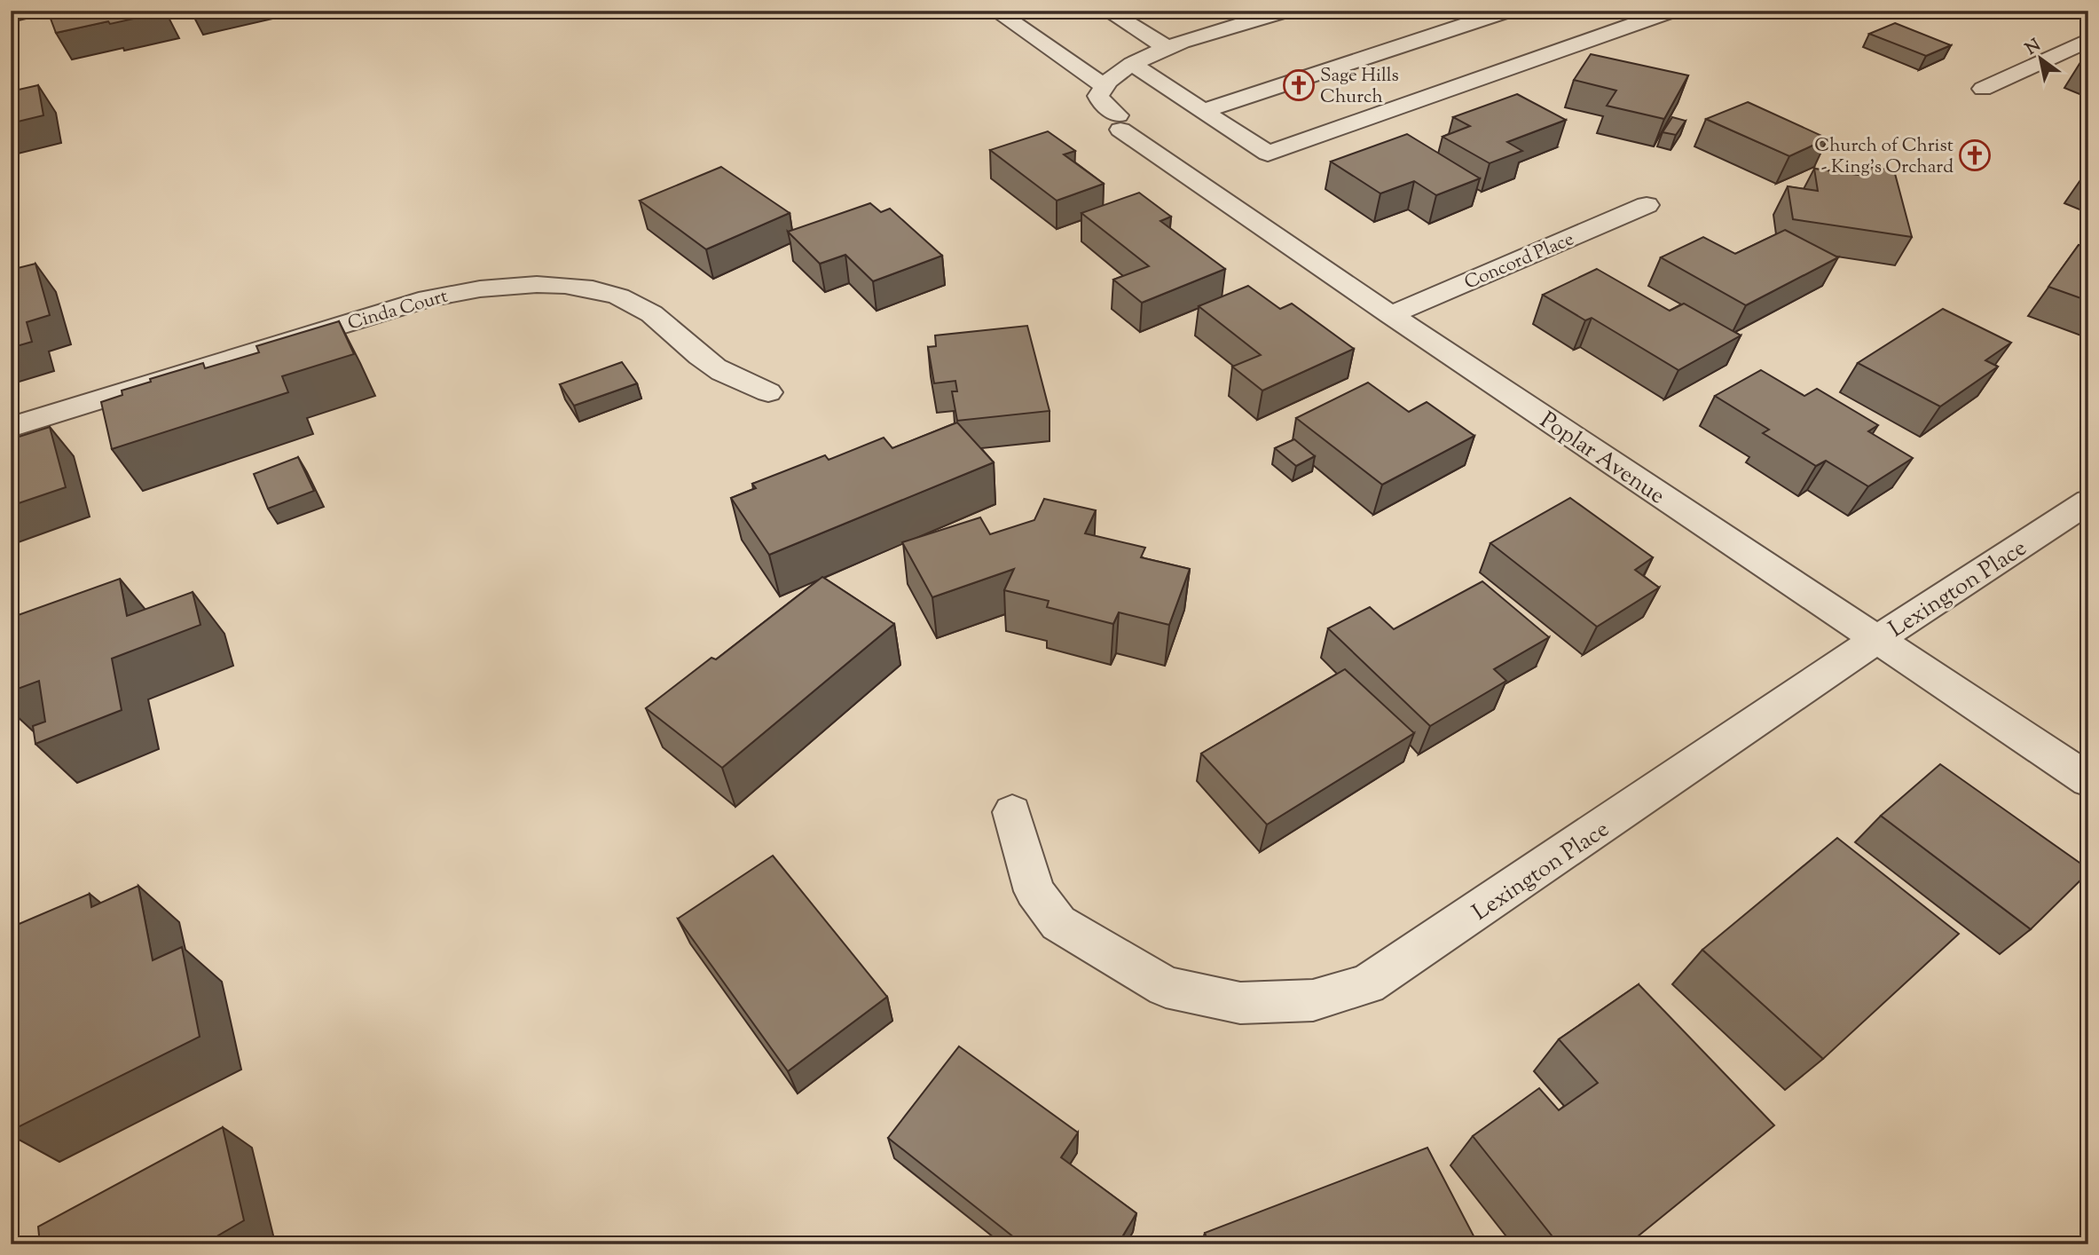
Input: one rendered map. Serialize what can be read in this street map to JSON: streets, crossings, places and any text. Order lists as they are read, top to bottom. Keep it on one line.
{"streets":{"street":["Concord Place","Cinda Court","Poplar Avenue","Lexington Place"]},"crossings":[["Concord Place","Poplar Avenue"],["Poplar Avenue","Lexington Place"]],"places":{"church":["Sage Hills Church","Church of Christ - King's Orchard"]},"north":"top left"}
